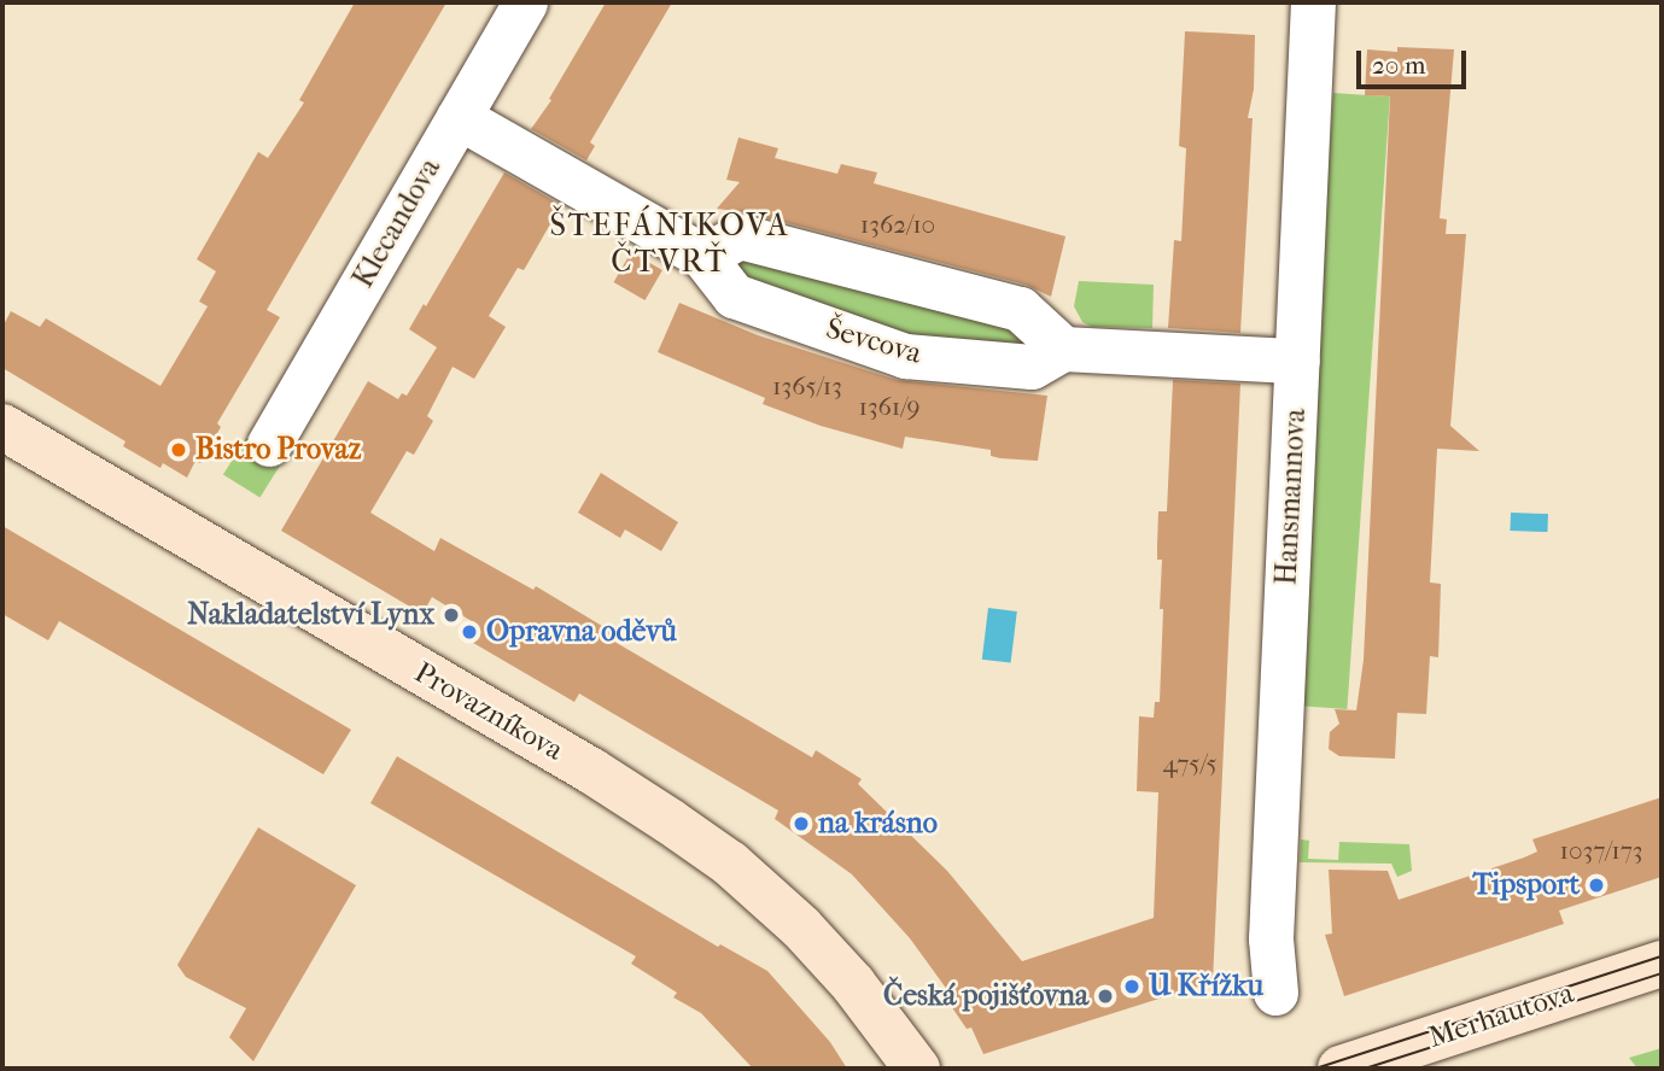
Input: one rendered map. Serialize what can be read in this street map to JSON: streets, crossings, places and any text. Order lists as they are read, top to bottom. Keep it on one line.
{"streets":{"main road":["Provazníkova","Merhautova"],"street":["Klecandova","Ševcova","Hansmannova"]},"crossings":[["Klecandova","Ševcova"],["Ševcova","Hansmannova"]],"districts":["ŠTEFÁNIKOVA ČTVRŤ"],"places":["Bistro Provaz","Nakladatelství Lynx","Opravna oděvů","na krásno","Tipsport","U Křížku","Česká pojišťovna"],"house_numbers":["1362/10","1365/13","1361/9","475/5","1037/173"],"scale_bar":"20 m"}
